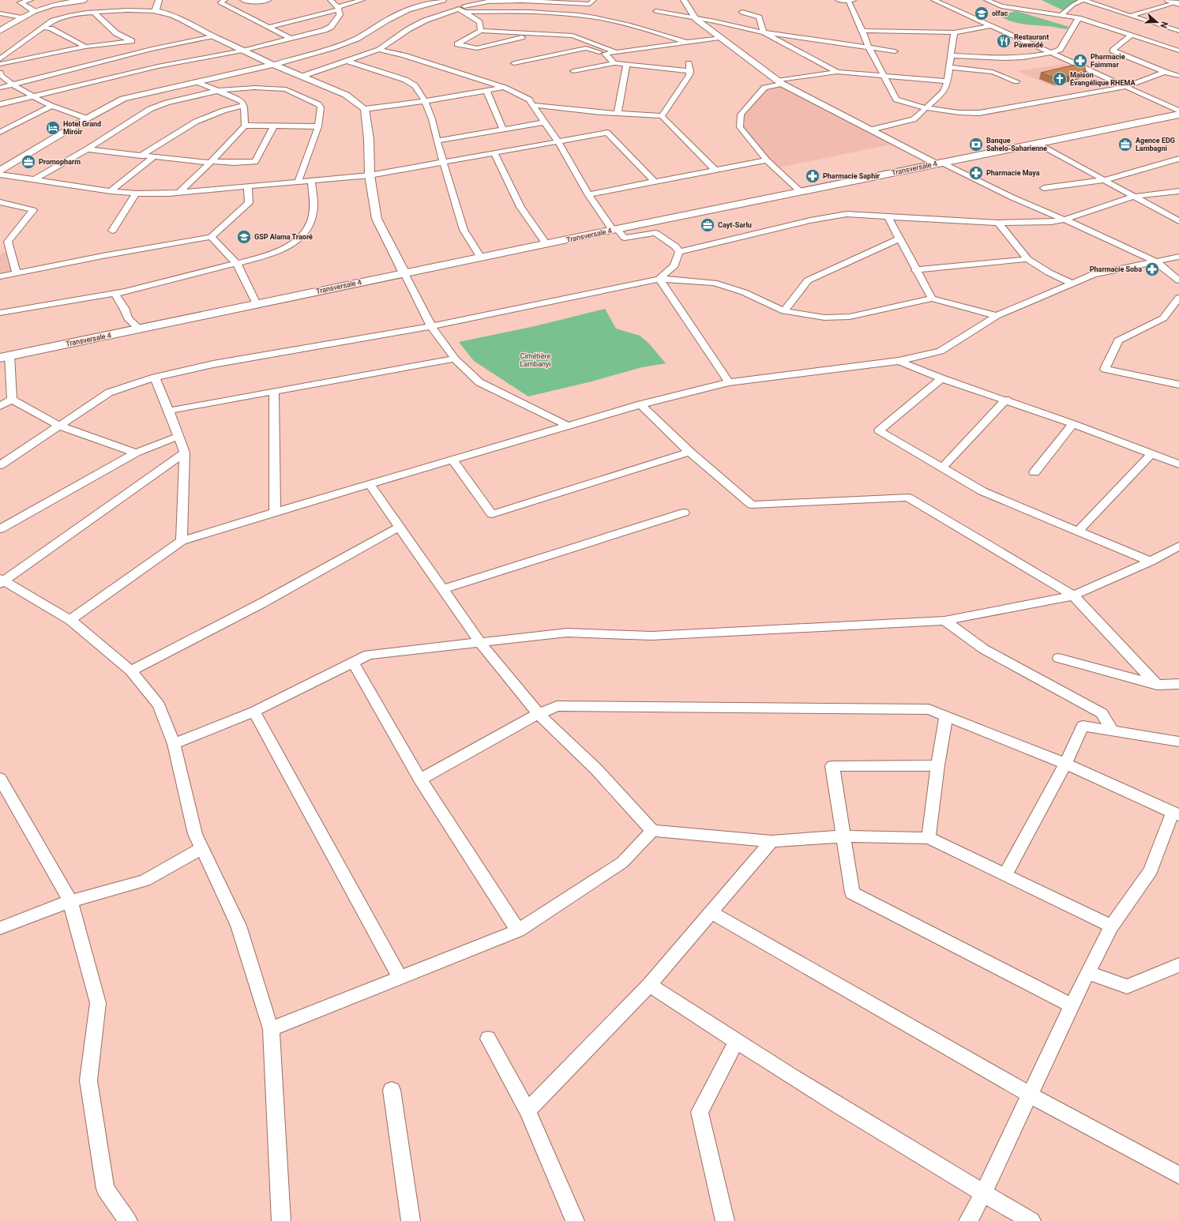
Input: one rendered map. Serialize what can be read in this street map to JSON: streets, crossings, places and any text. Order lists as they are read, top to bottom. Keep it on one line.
{"streets":{"main road":["Transversale 4"]},"parks":["Cimétière Lambanyi"],"places":{"school or university":["olfac","GSP Alama Traoré"],"restaurant":["Restaurant Pawendé"],"pharmacy":["Pharmacie Faimmar","Pharmacie Maya","Pharmacie Saphir","Pharmacie Soba"],"church":["Maison Évangélique RHEMA"],"hotel":["Hotel Grand Miroir"],"bank":["Banque Sahelo-Saharienne"],"office":["Agence EDG Lambagni","Promopharm","Cayt-Sarlu"]},"north":"right"}
